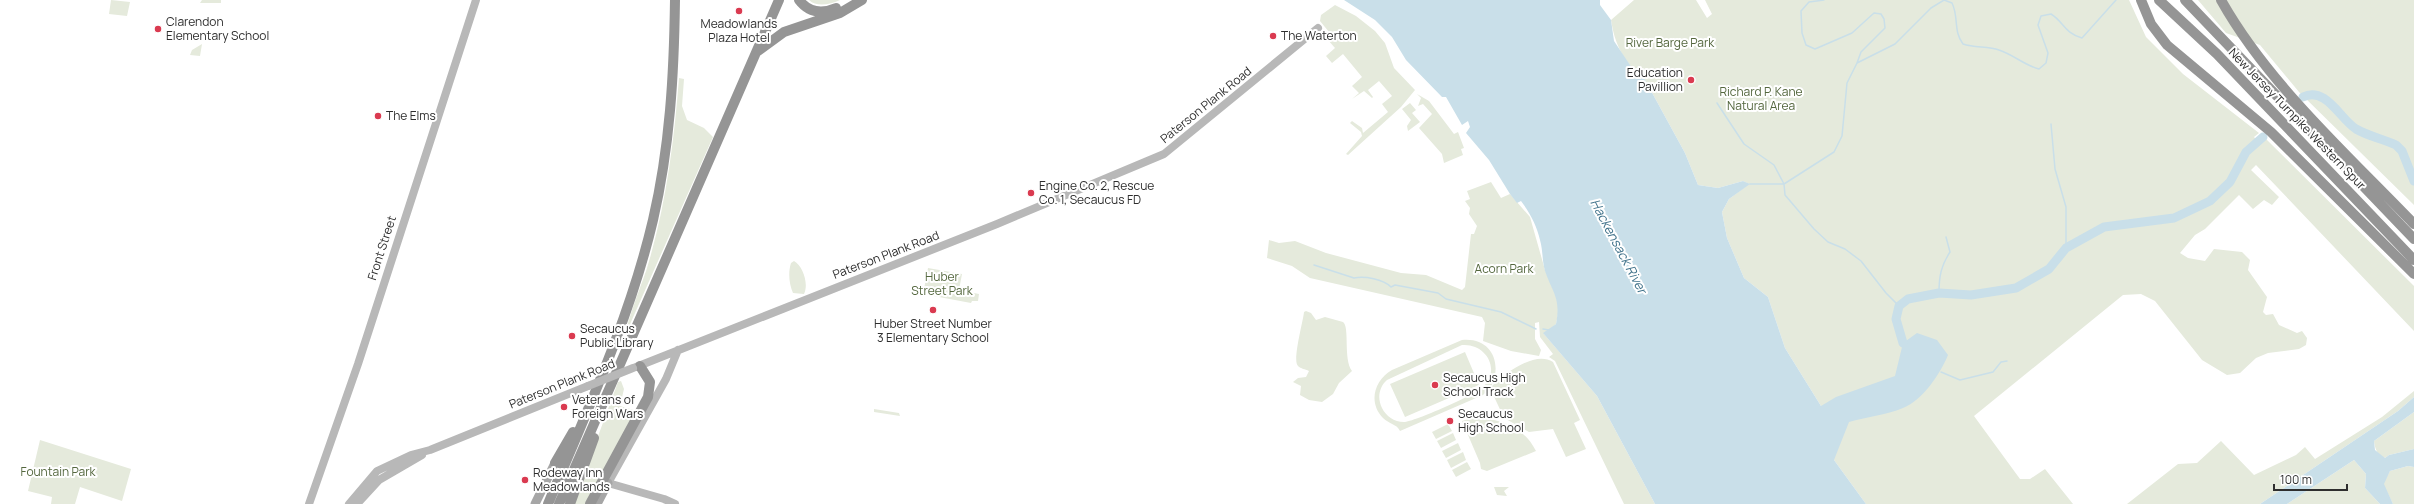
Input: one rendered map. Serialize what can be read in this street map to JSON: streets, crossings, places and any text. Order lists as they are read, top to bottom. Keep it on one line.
{"streets":{"highway":["New Jersey Turnpike Western Spur"],"street":["Paterson Plank Road","Front Street"]},"water":["Hackensack River"],"parks":["River Barge Park","Richard P. Kane Natural Area","Acorn Park","Huber Street Park","Fountain Park"],"places":["Meadowlands Plaza Hotel","Clarendon Elementary School","The Waterton","Education Pavillion","The Elms","Engine Co. 2, Rescue Co. 1, Secaucus FD","Huber Street Number 3 Elementary School","Secaucus Public Library","Secaucus High School Track","Veterans of Foreign Wars","Secaucus High School","Rodeway Inn Meadowlands"],"scale_bar":"100 m"}
